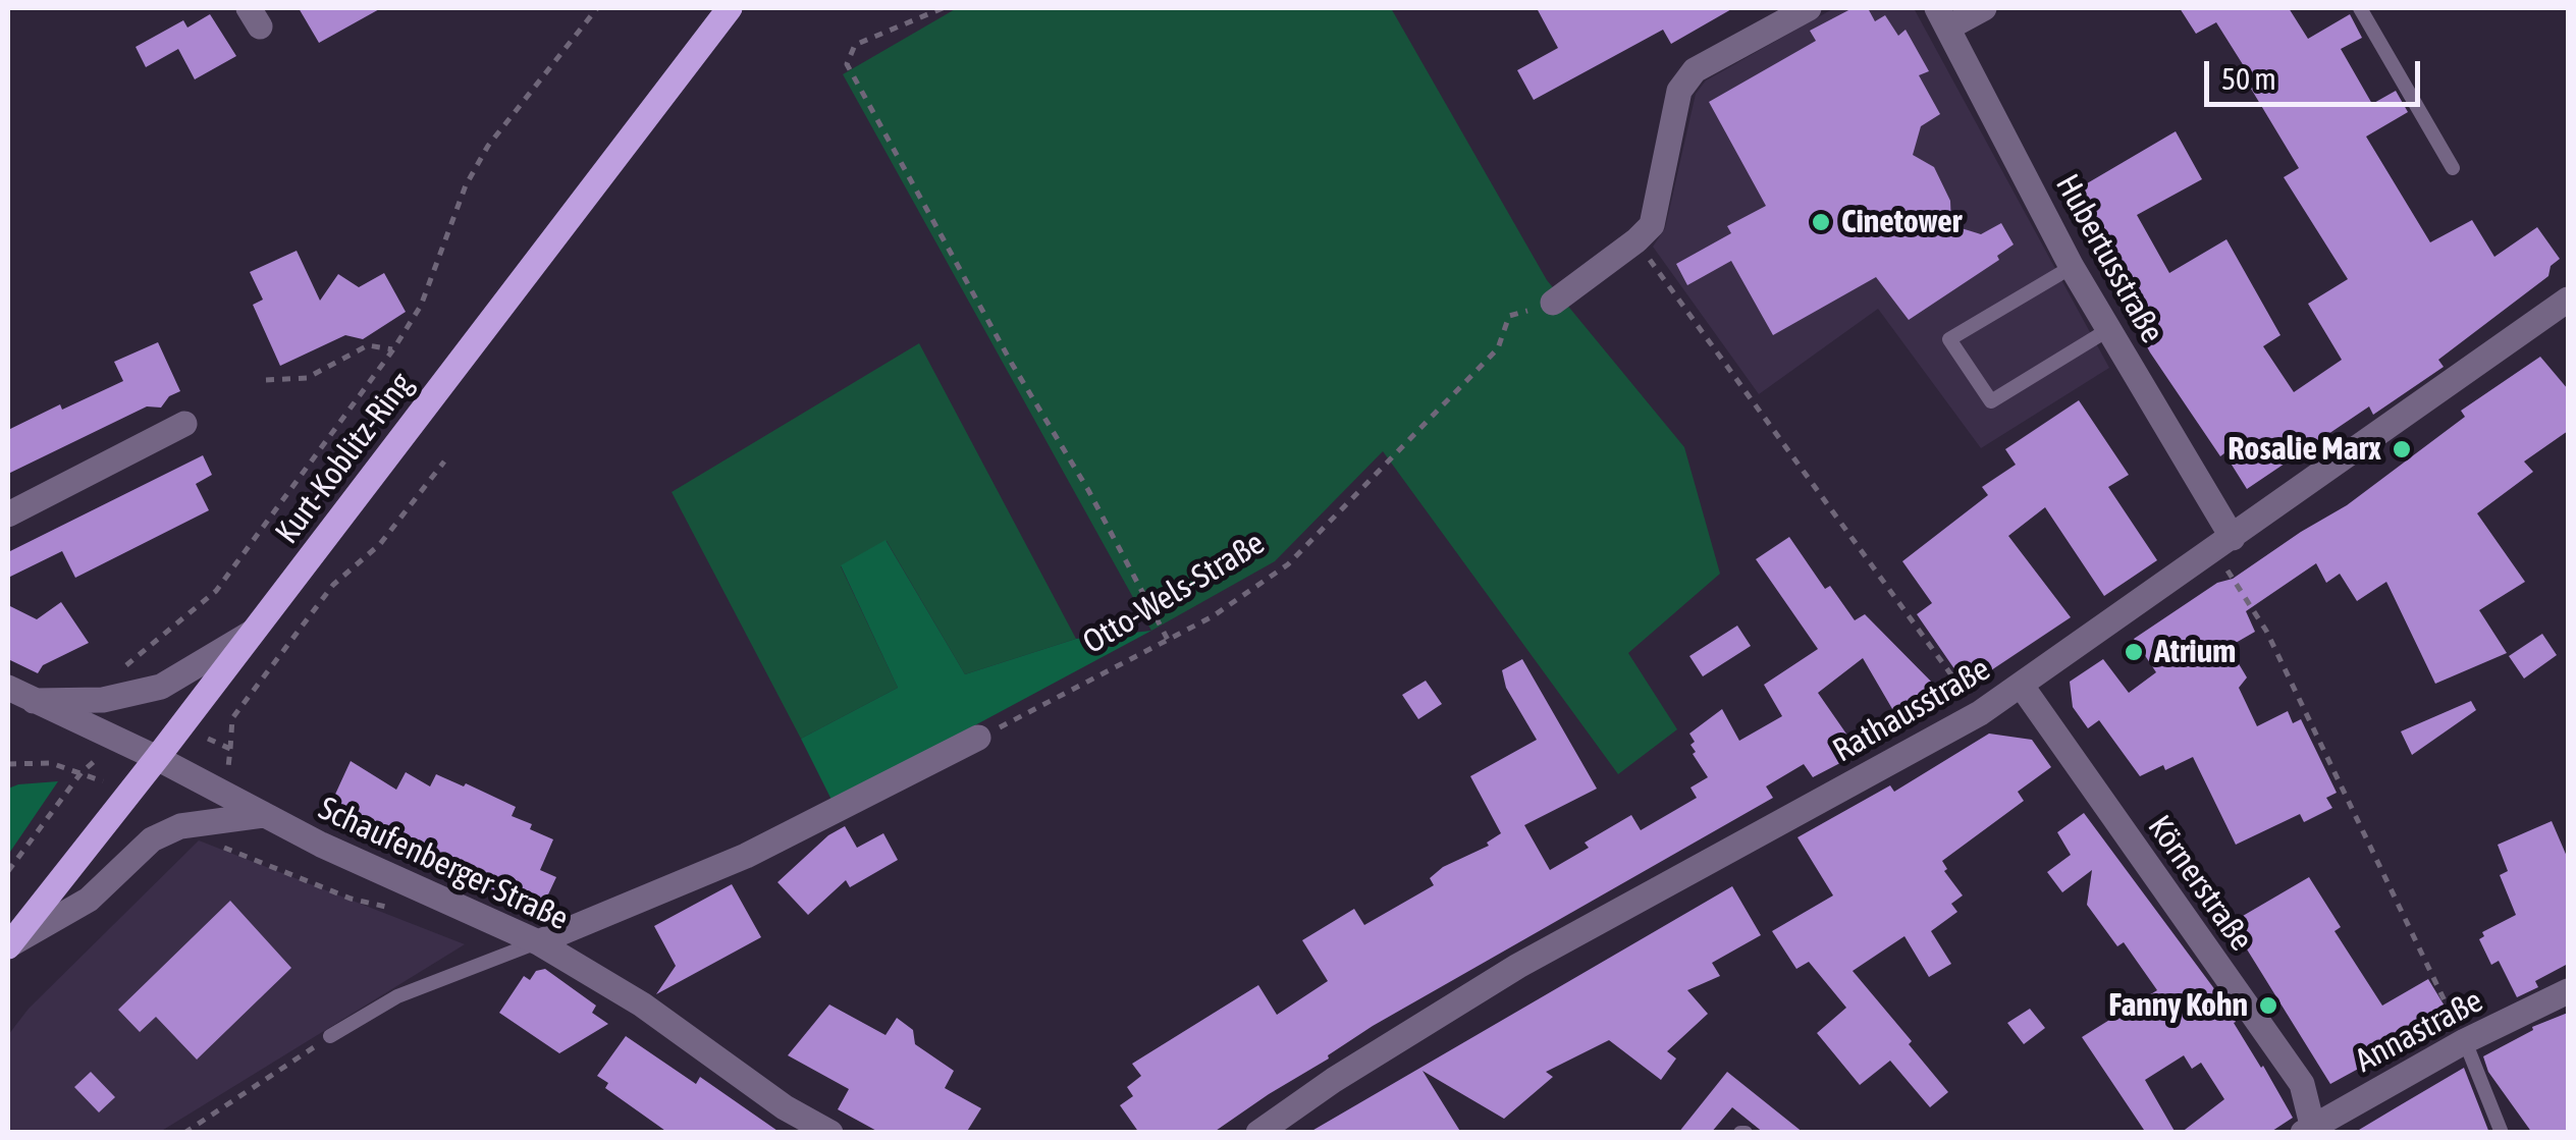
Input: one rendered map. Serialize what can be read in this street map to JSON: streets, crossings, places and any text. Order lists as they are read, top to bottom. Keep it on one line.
{"streets":{"main road":["Kurt-Koblitz-Ring"],"street":["Hubertusstraße","Rathausstraße","Schaufenberger Straße","Körnerstraße","Annastraße"],"path":["Otto-Wels-Straße"]},"crossings":[["Hubertusstraße","Rathausstraße"],["Kurt-Koblitz-Ring","Schaufenberger Straße"],["Rathausstraße","Körnerstraße"],["Körnerstraße","Annastraße"]],"places":["Cinetower","Rosalie Marx","Atrium","Fanny Kohn"],"scale_bar":"50 m"}
